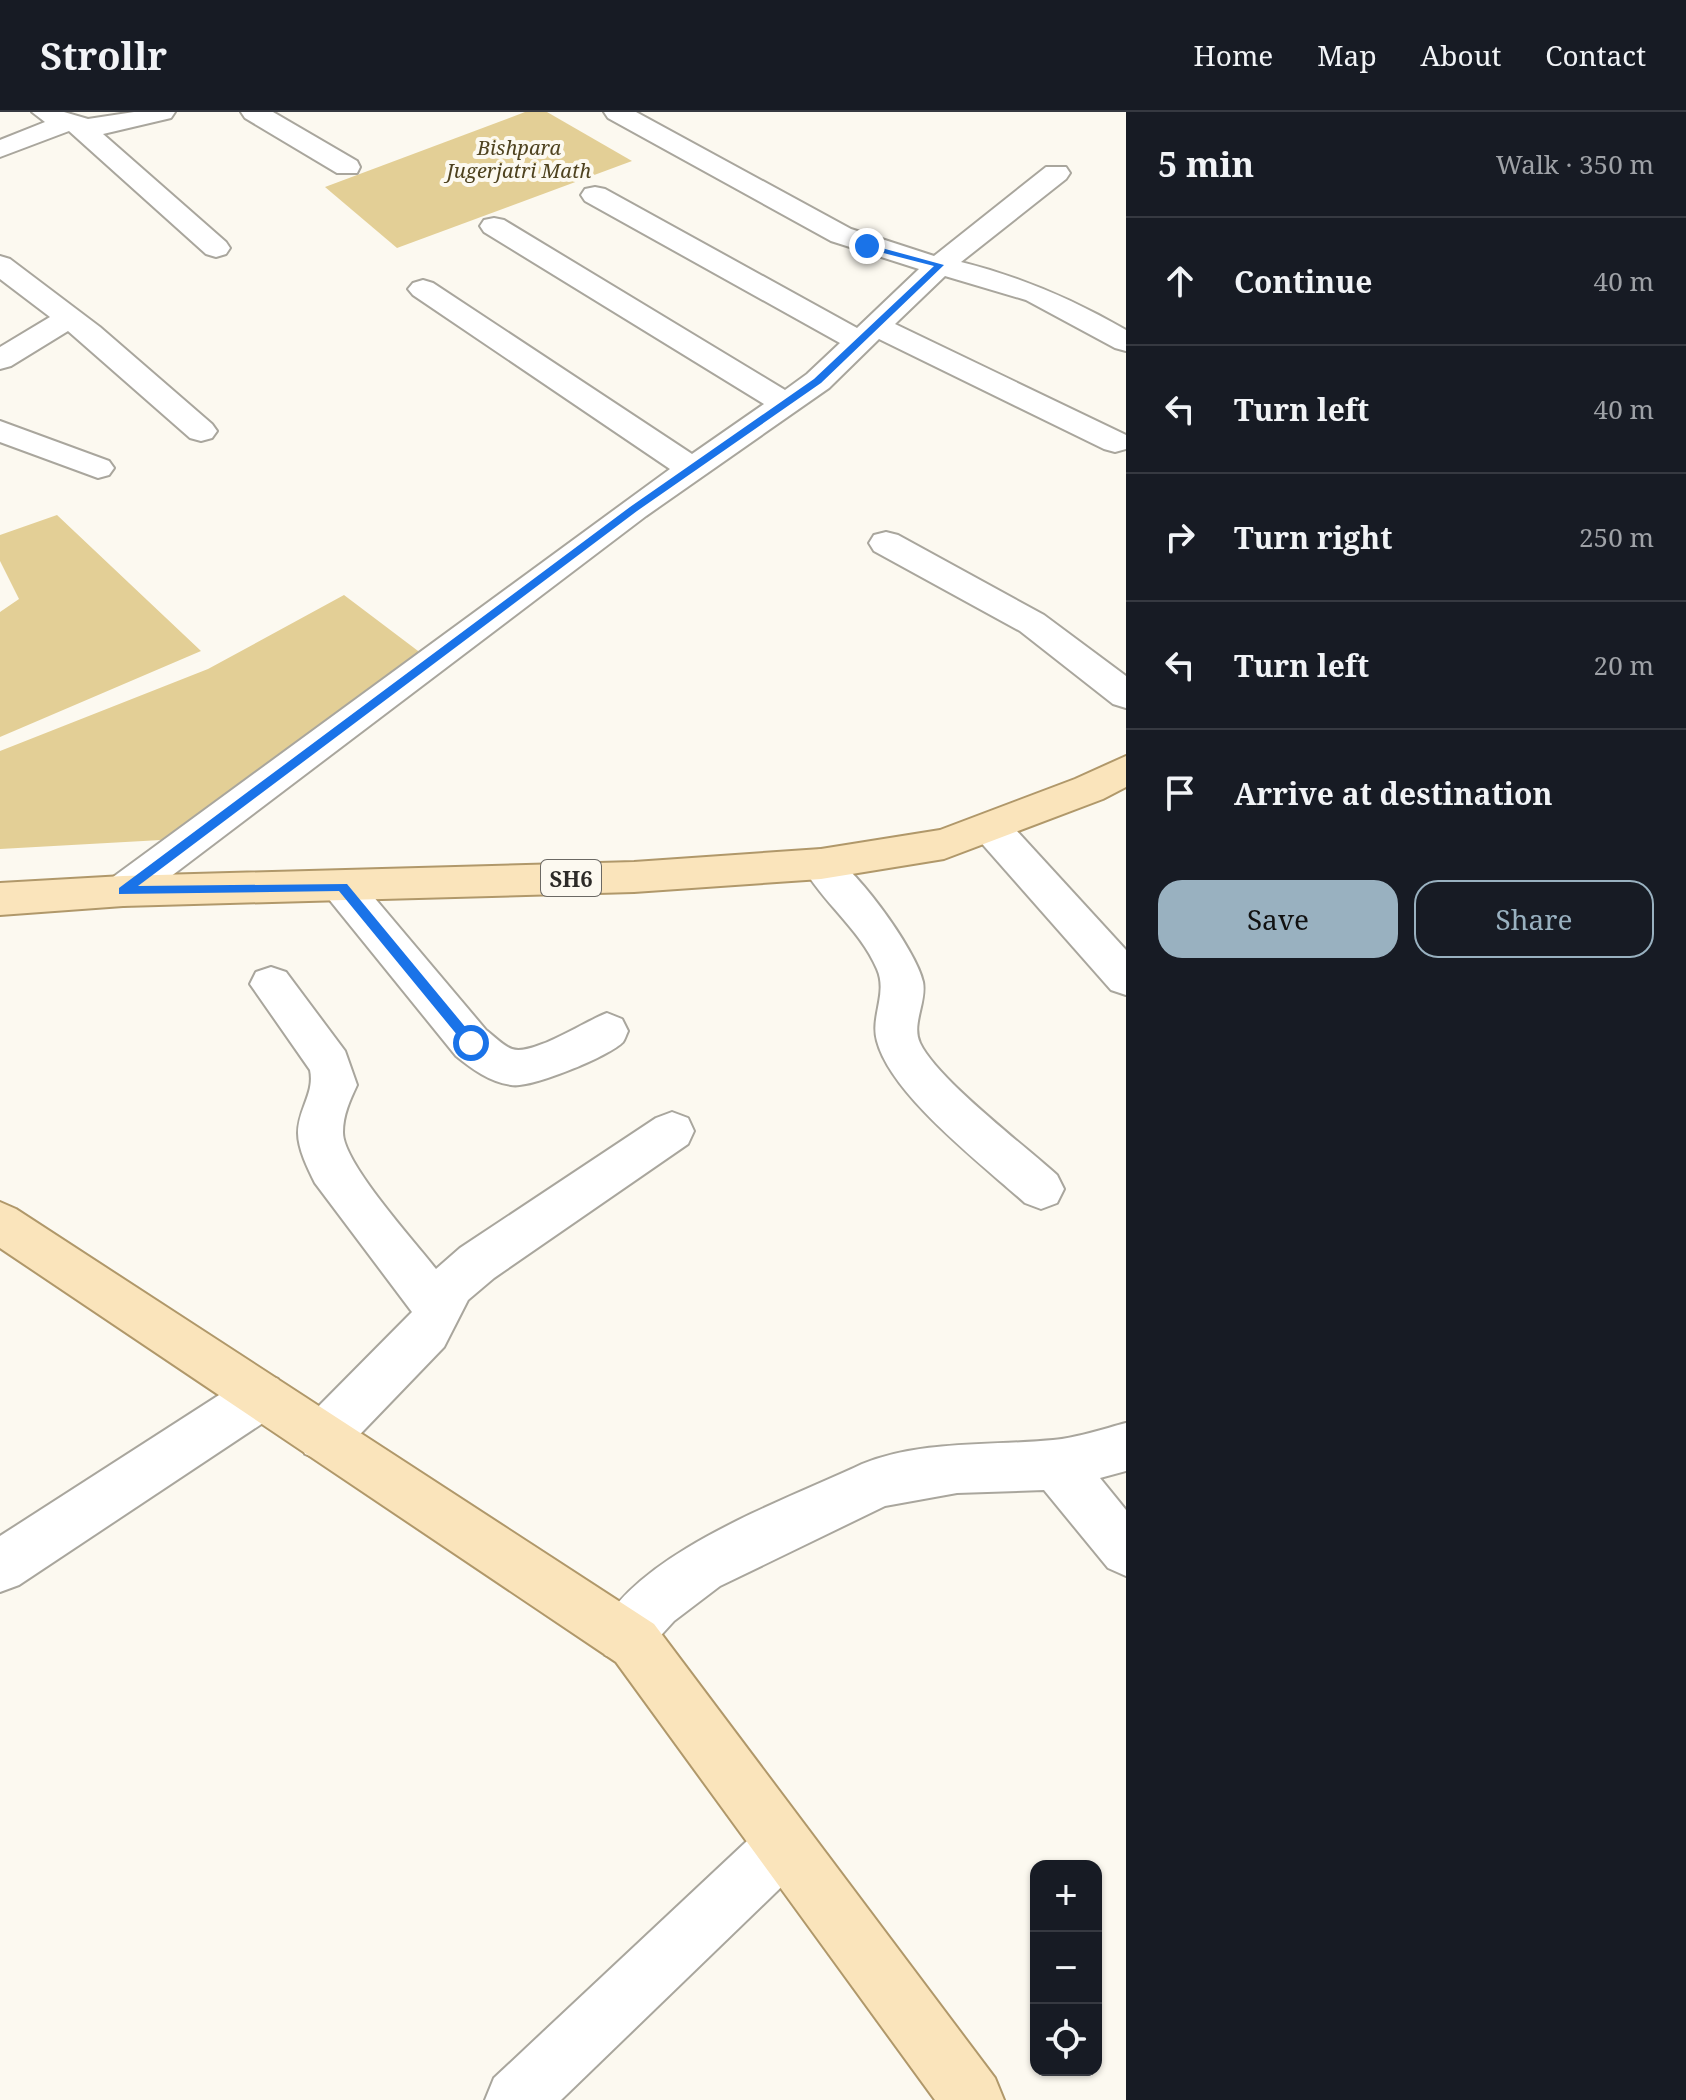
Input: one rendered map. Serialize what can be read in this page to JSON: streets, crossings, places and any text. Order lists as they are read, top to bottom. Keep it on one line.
{"streets":{"main road":["SH6"]},"parks":["Bishpara Jugerjatri Math"],"page":{"header":"Strollr","nav":["Home","Map","About","Contact"],"heading":["5 min","Walk · 350 m"],"list":[["Continue","40 m"],["Turn left","40 m"],["Turn right","250 m"],["Turn left","20 m"],"Arrive at destination"],"buttons":["Save","Share"],"map_buttons":["+","−"]}}
